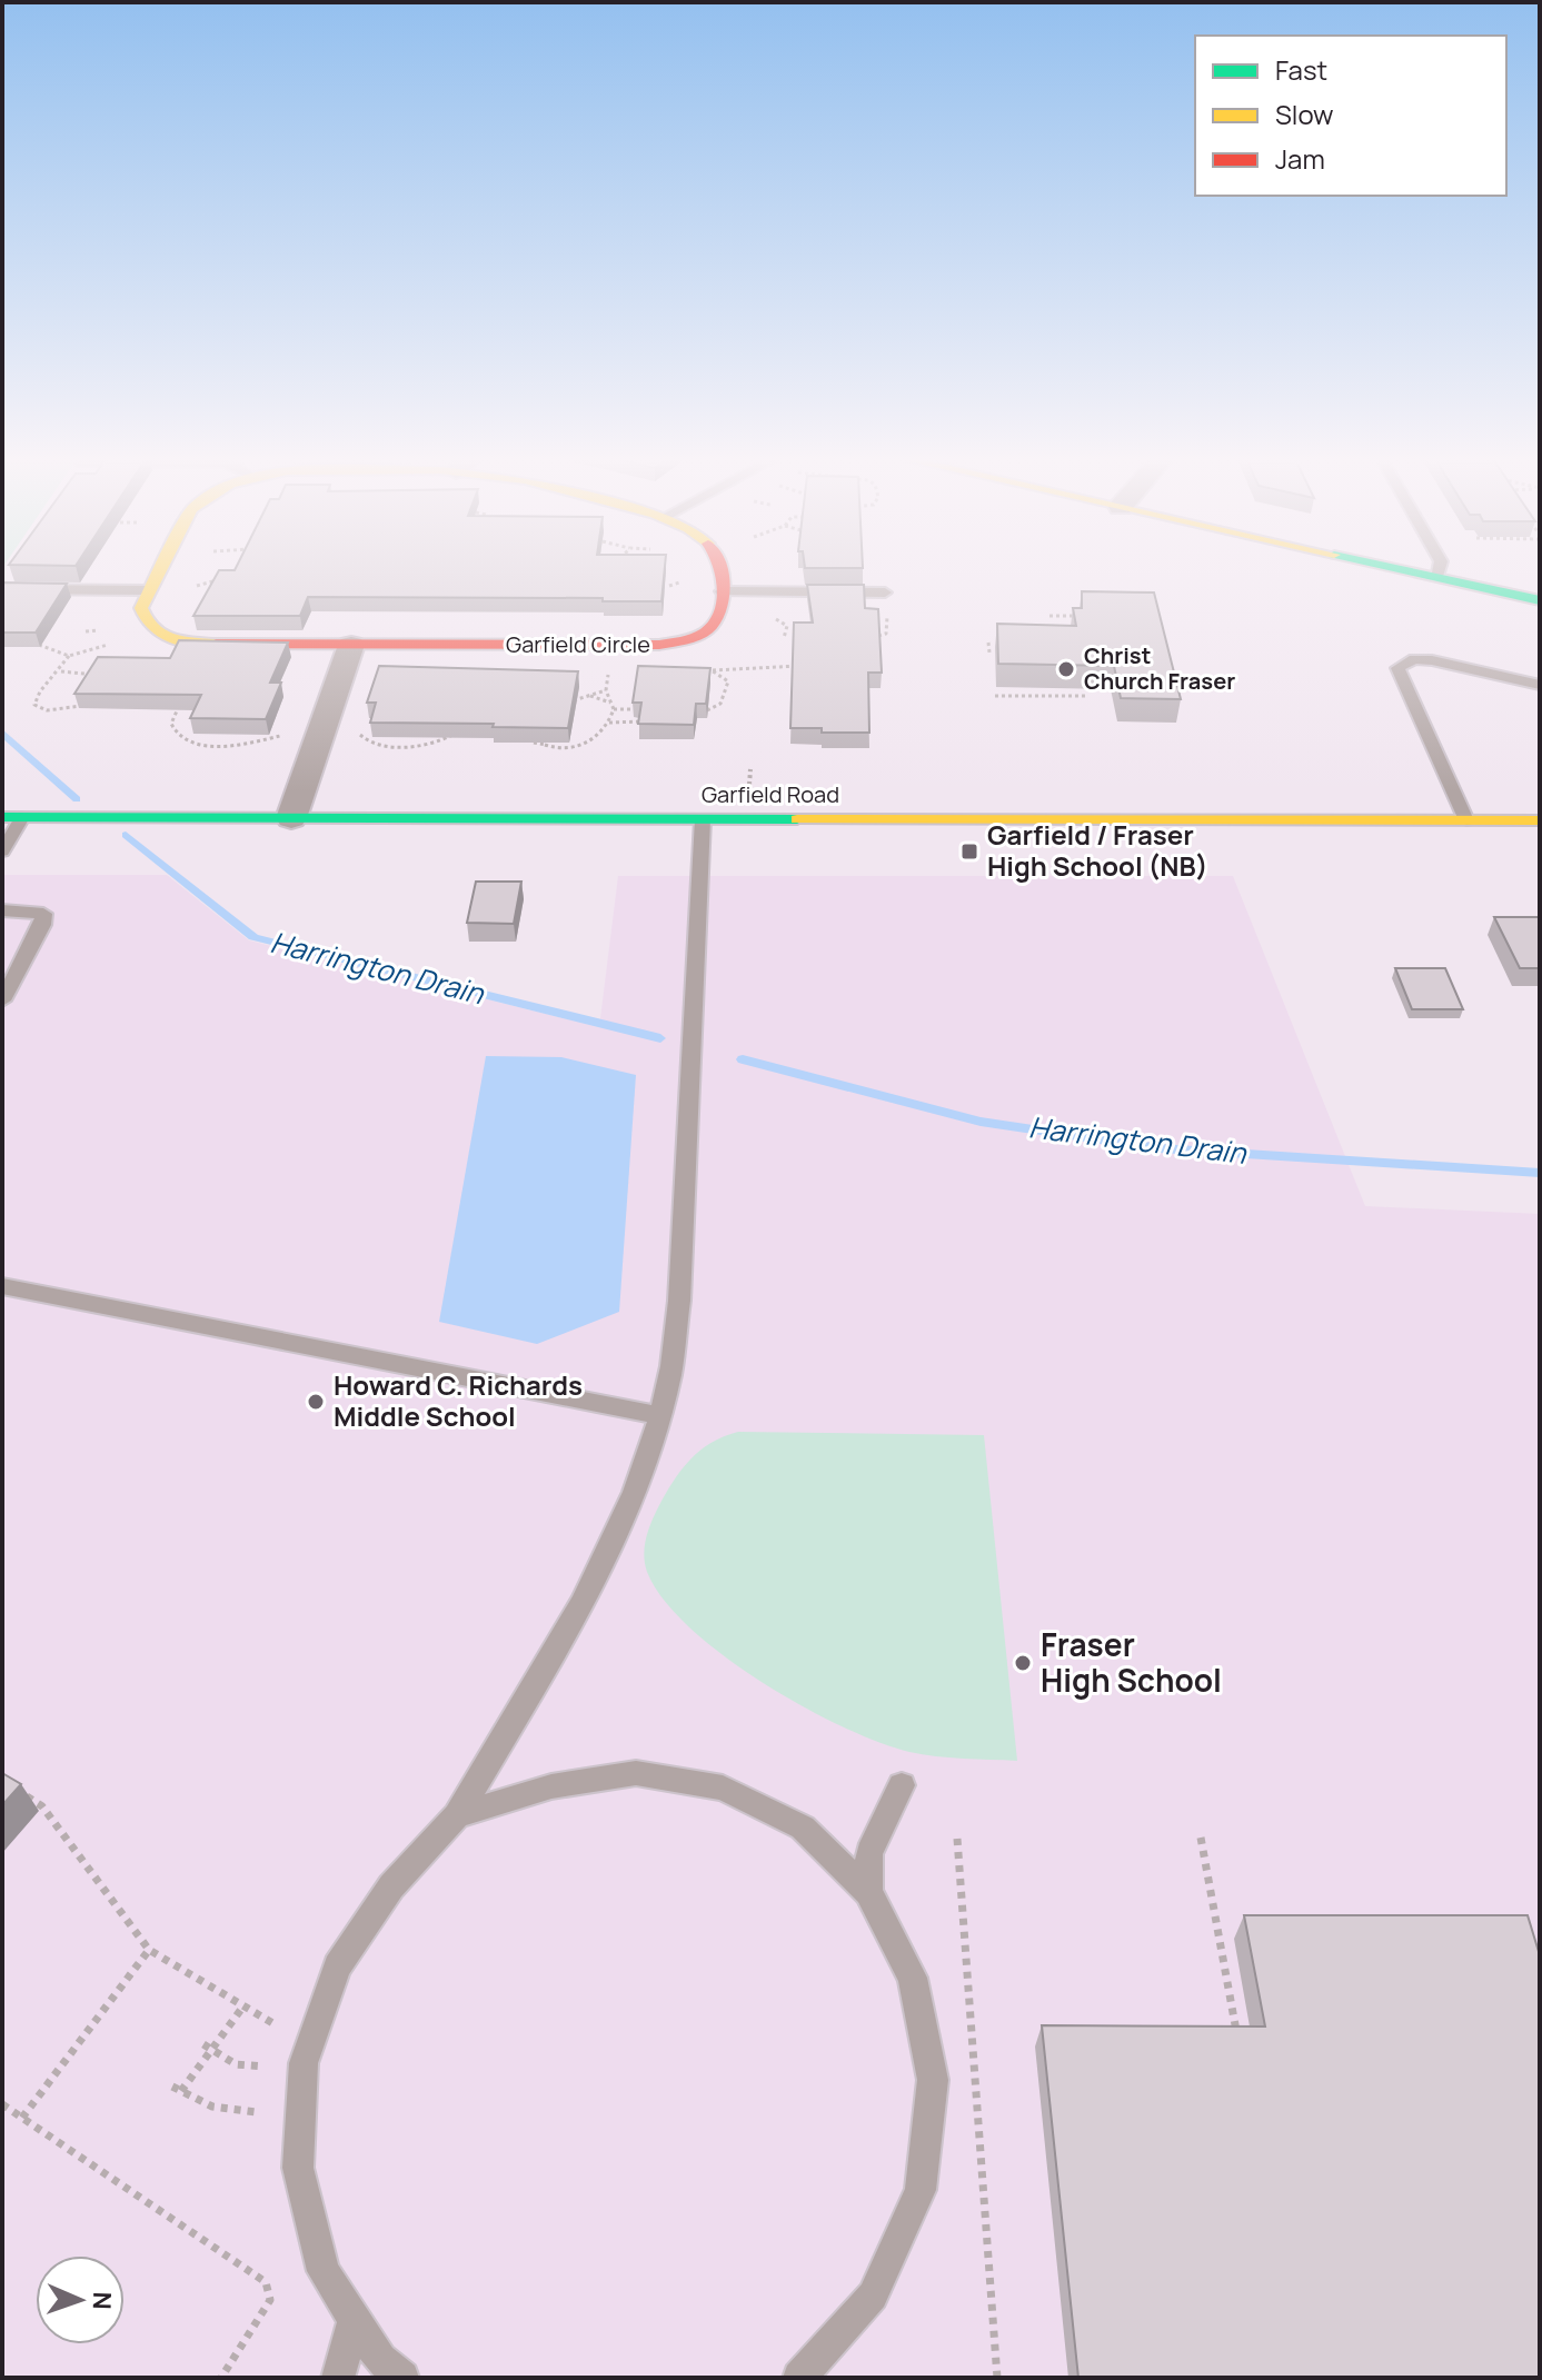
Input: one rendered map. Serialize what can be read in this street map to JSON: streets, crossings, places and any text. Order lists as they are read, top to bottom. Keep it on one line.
{"streets":{"street":["Garfield Circle","Garfield Road"]},"water":["Harrington Drain"],"places":{"other":["Christ Church Fraser","Howard C. Richards Middle School","Fraser High School"],"transit":["Garfield / Fraser High School (NB)"]},"legend":["Fast","Slow","Jam"],"north":"right"}
